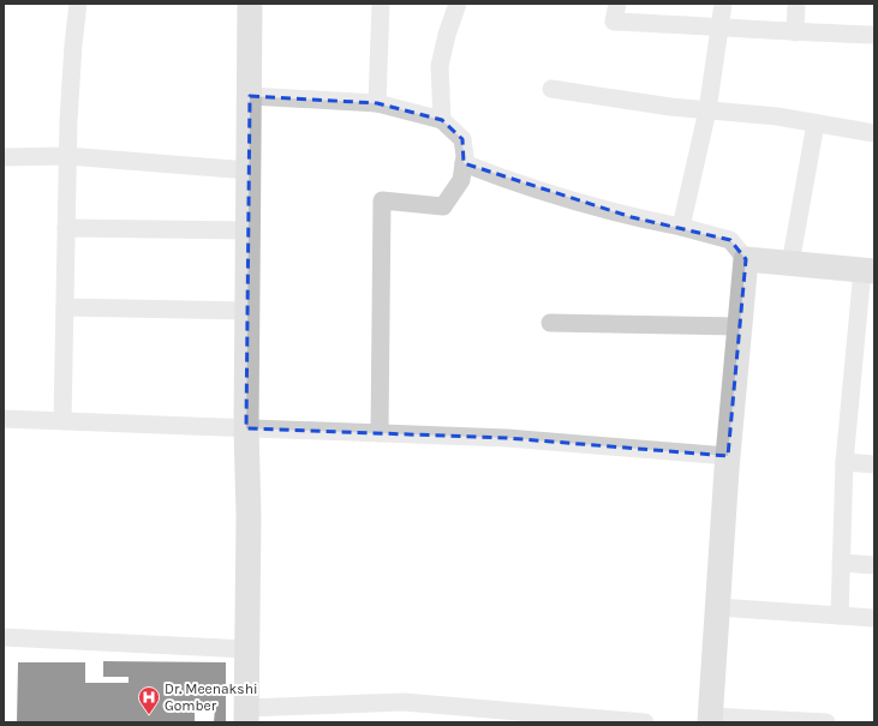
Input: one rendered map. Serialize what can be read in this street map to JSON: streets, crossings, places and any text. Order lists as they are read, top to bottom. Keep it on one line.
{"places":{"hospital":["Dr. Meenakshi Gomber"]}}
